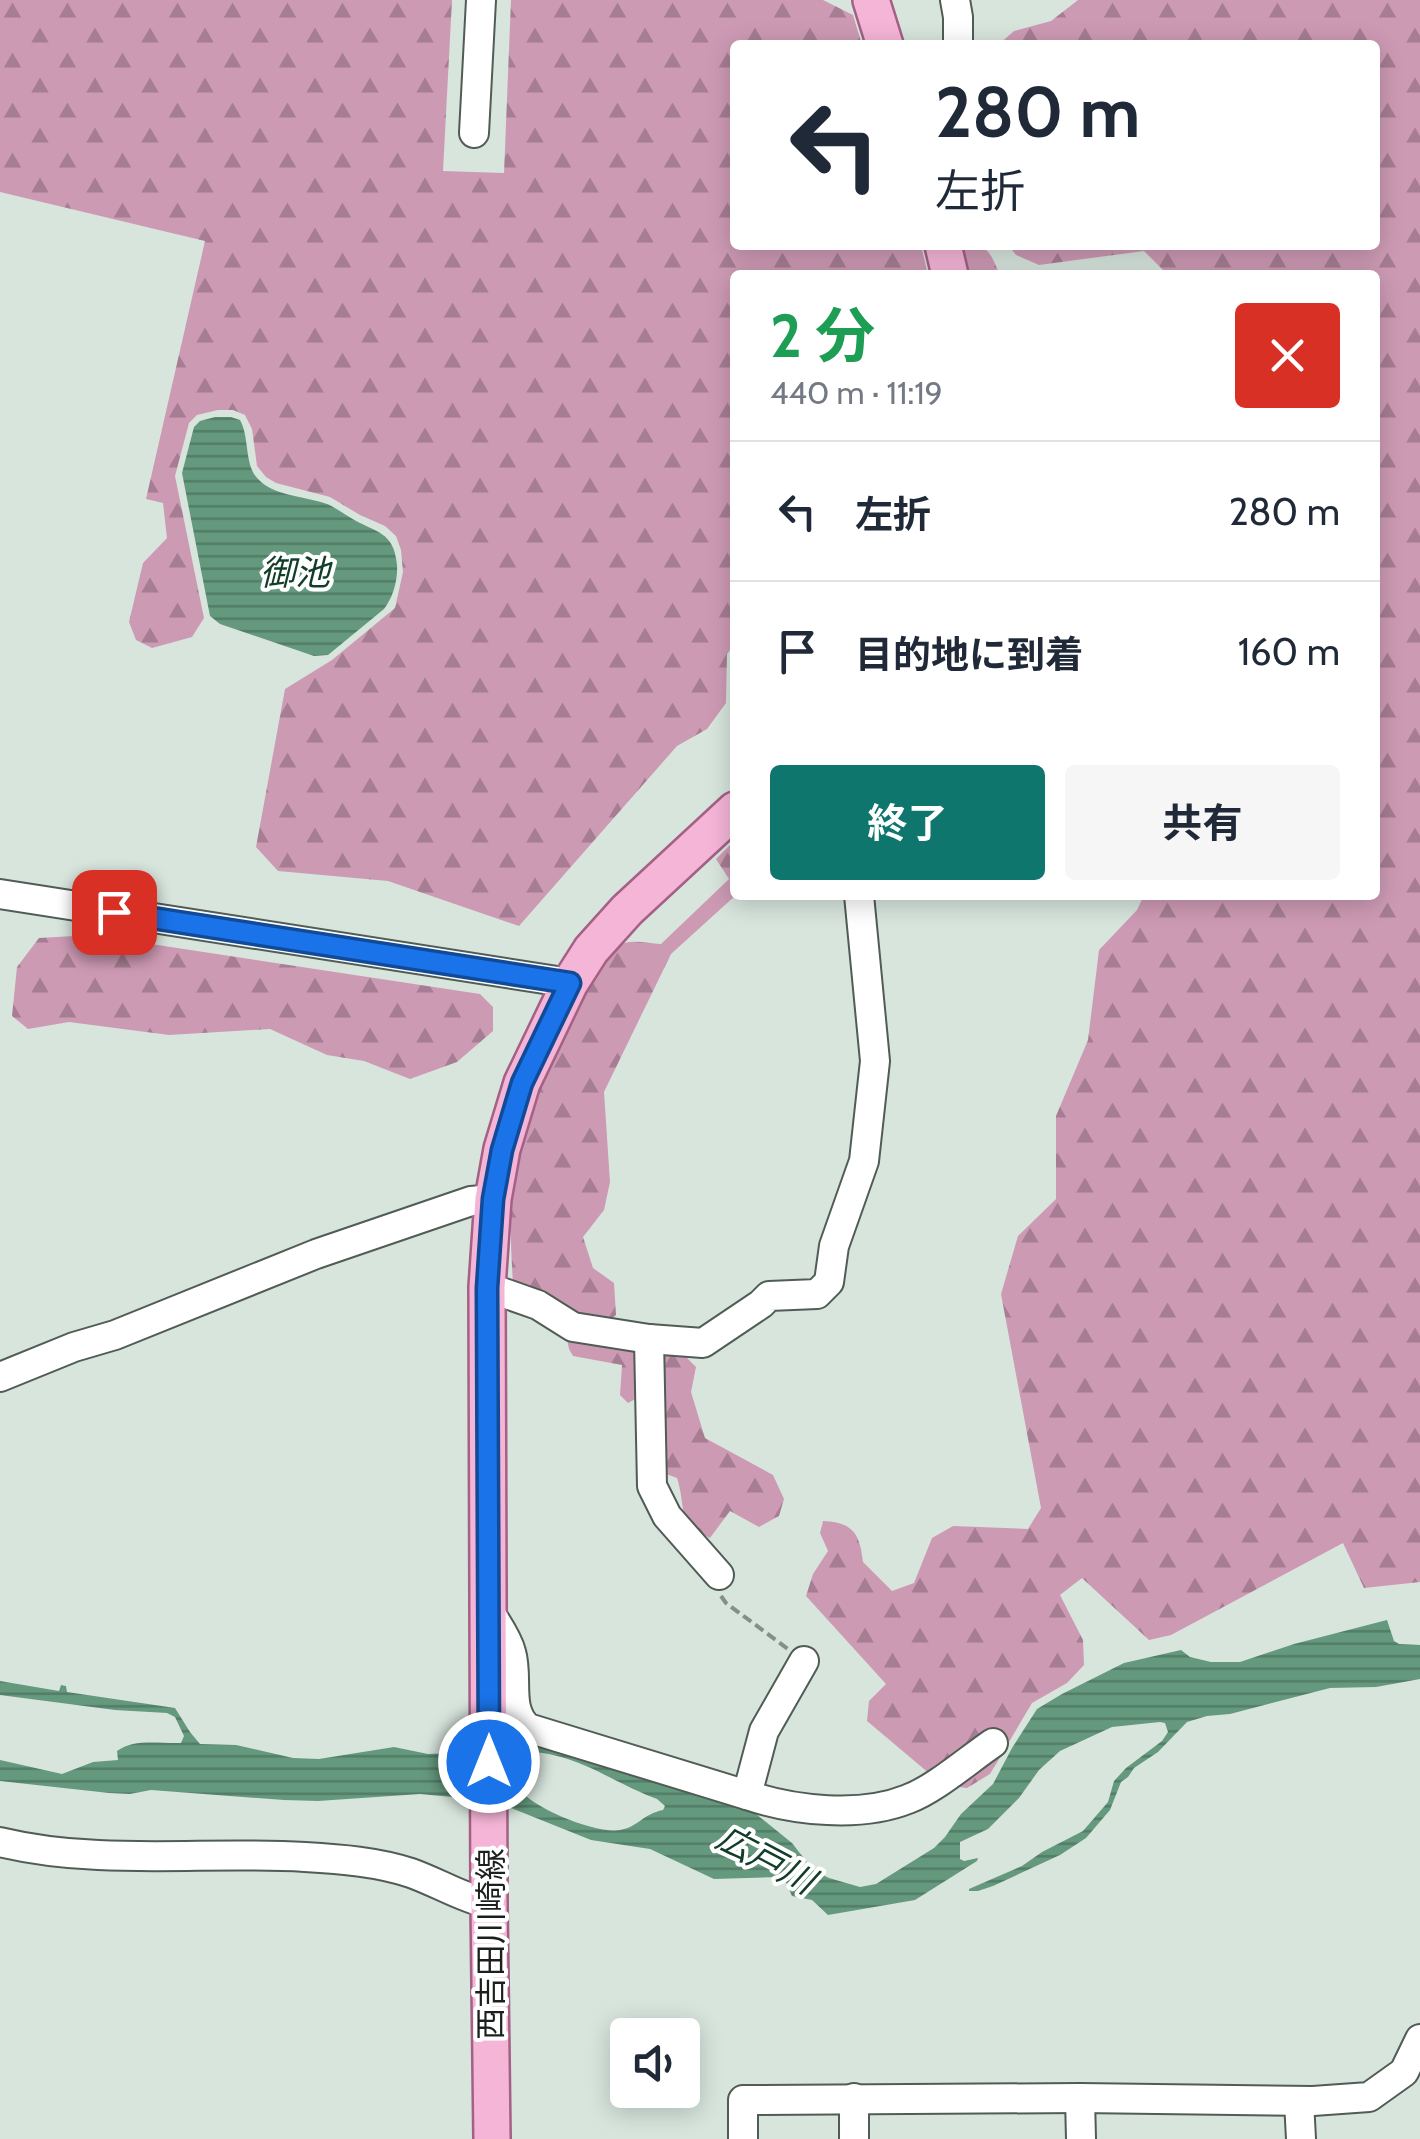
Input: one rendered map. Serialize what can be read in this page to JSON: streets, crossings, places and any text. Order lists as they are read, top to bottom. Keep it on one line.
{"streets":{"main road":["西吉田川崎線"]},"water":["御池","広戸川"],"page":{"turn":["280 m","左折"],"heading":["2 分","440 m · 11:19"],"list":[{"name":"左折","value":"280 m"},{"name":"目的地に到着","value":"160 m"}],"buttons":["終了","共有"]}}
